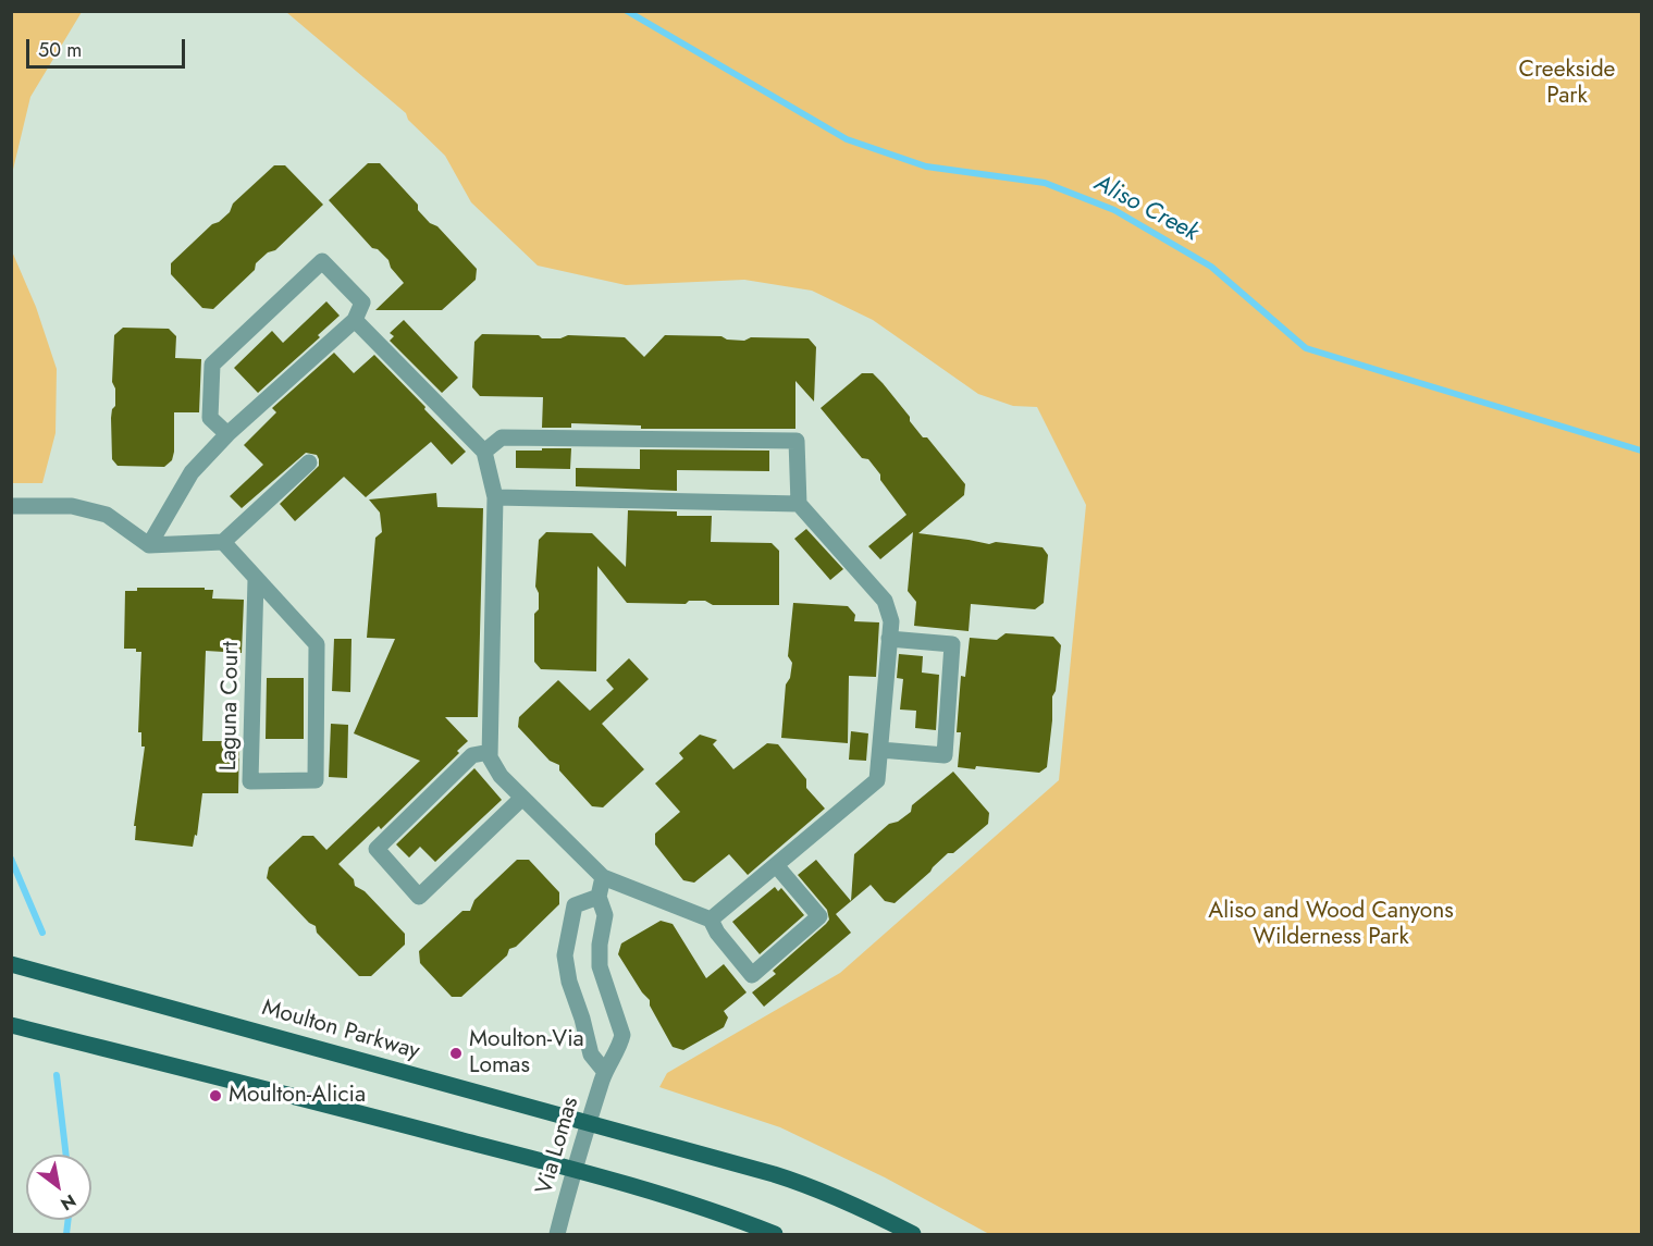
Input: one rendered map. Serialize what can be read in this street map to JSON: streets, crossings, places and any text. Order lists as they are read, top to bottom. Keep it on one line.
{"streets":{"main road":["Moulton Parkway"],"street":["Laguna Court","Via Lomas"]},"crossings":[["Moulton Parkway","Via Lomas"]],"water":["Aliso Creek"],"parks":["Creekside Park","Aliso and Wood Canyons Wilderness Park"],"places":["Moulton-Via Lomas","Moulton-Alicia"],"scale_bar":"50 m","north":"bottom right"}
